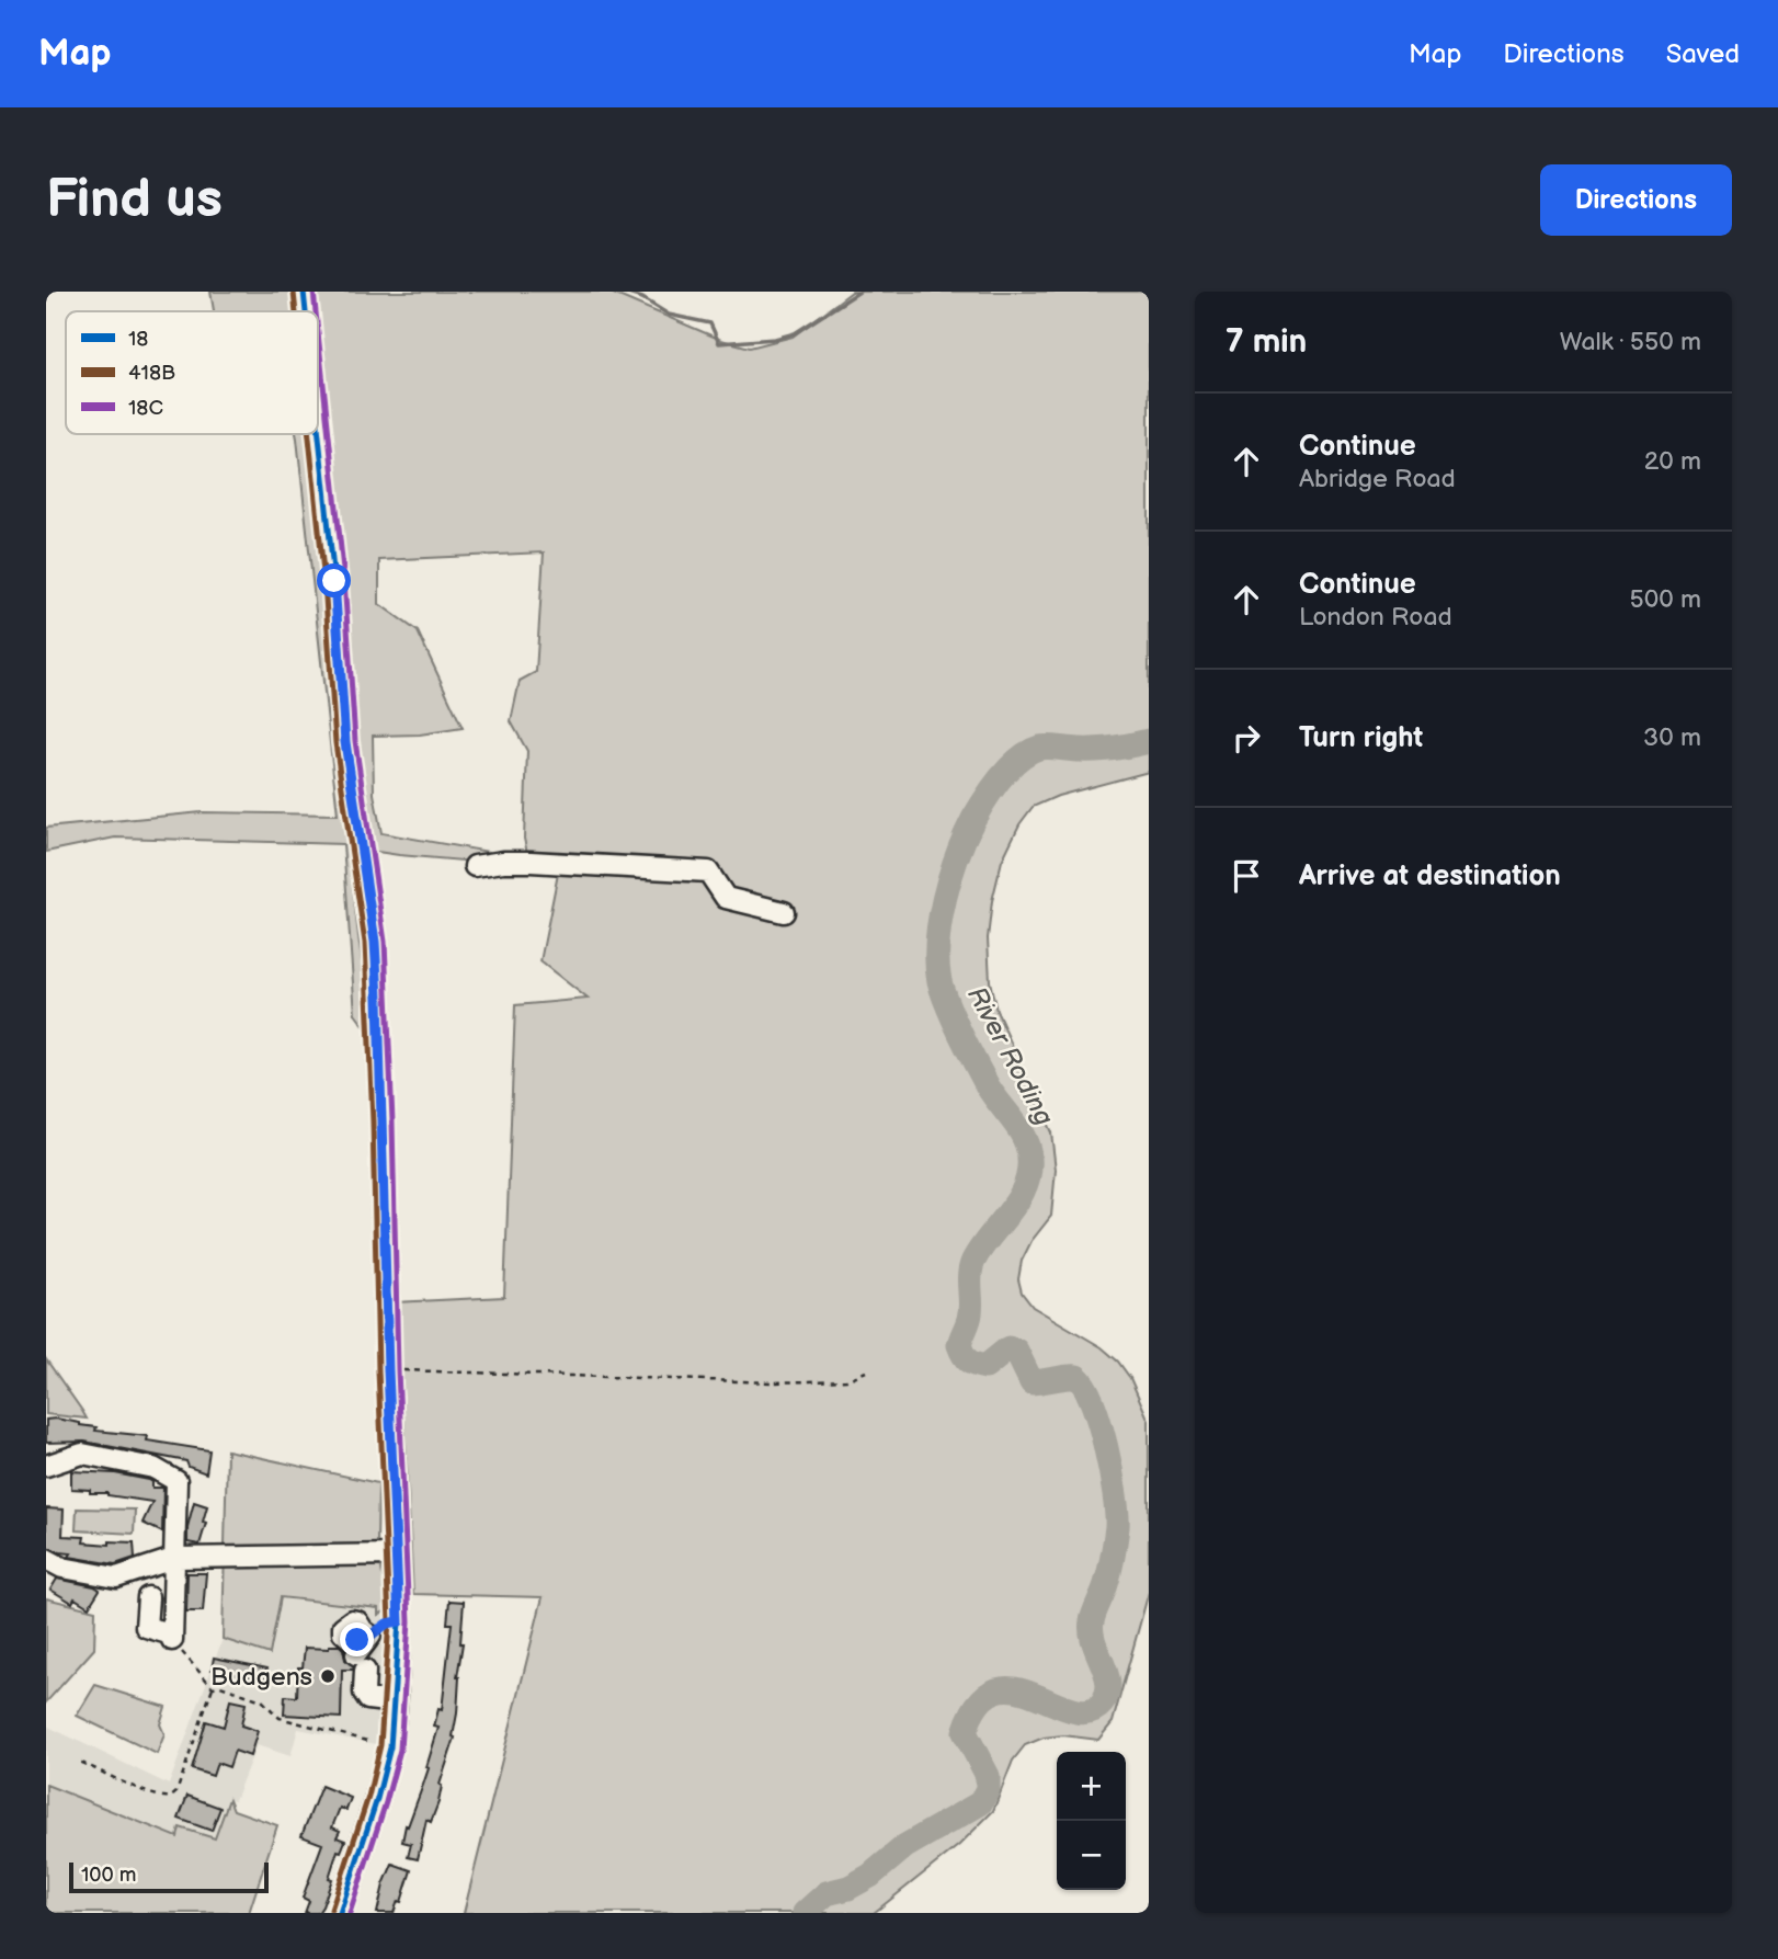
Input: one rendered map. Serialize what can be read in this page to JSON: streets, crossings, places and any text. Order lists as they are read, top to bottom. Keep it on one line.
{"water":["River Roding"],"places":["Budgens"],"lines":["transit line 18","transit line 18C","transit line 418B"],"legend":["18","418B","18C"],"scale_bar":"100 m","page":{"header":"Map","nav":["Map","Directions","Saved"],"buttons":"Directions","title":"Find us","heading":["7 min","Walk · 550 m"],"list":[["Continue","Abridge Road","20 m"],["Continue","London Road","500 m"],["Turn right","30 m"],"Arrive at destination"],"map_buttons":["+","−"],"scale":"100 m"}}
